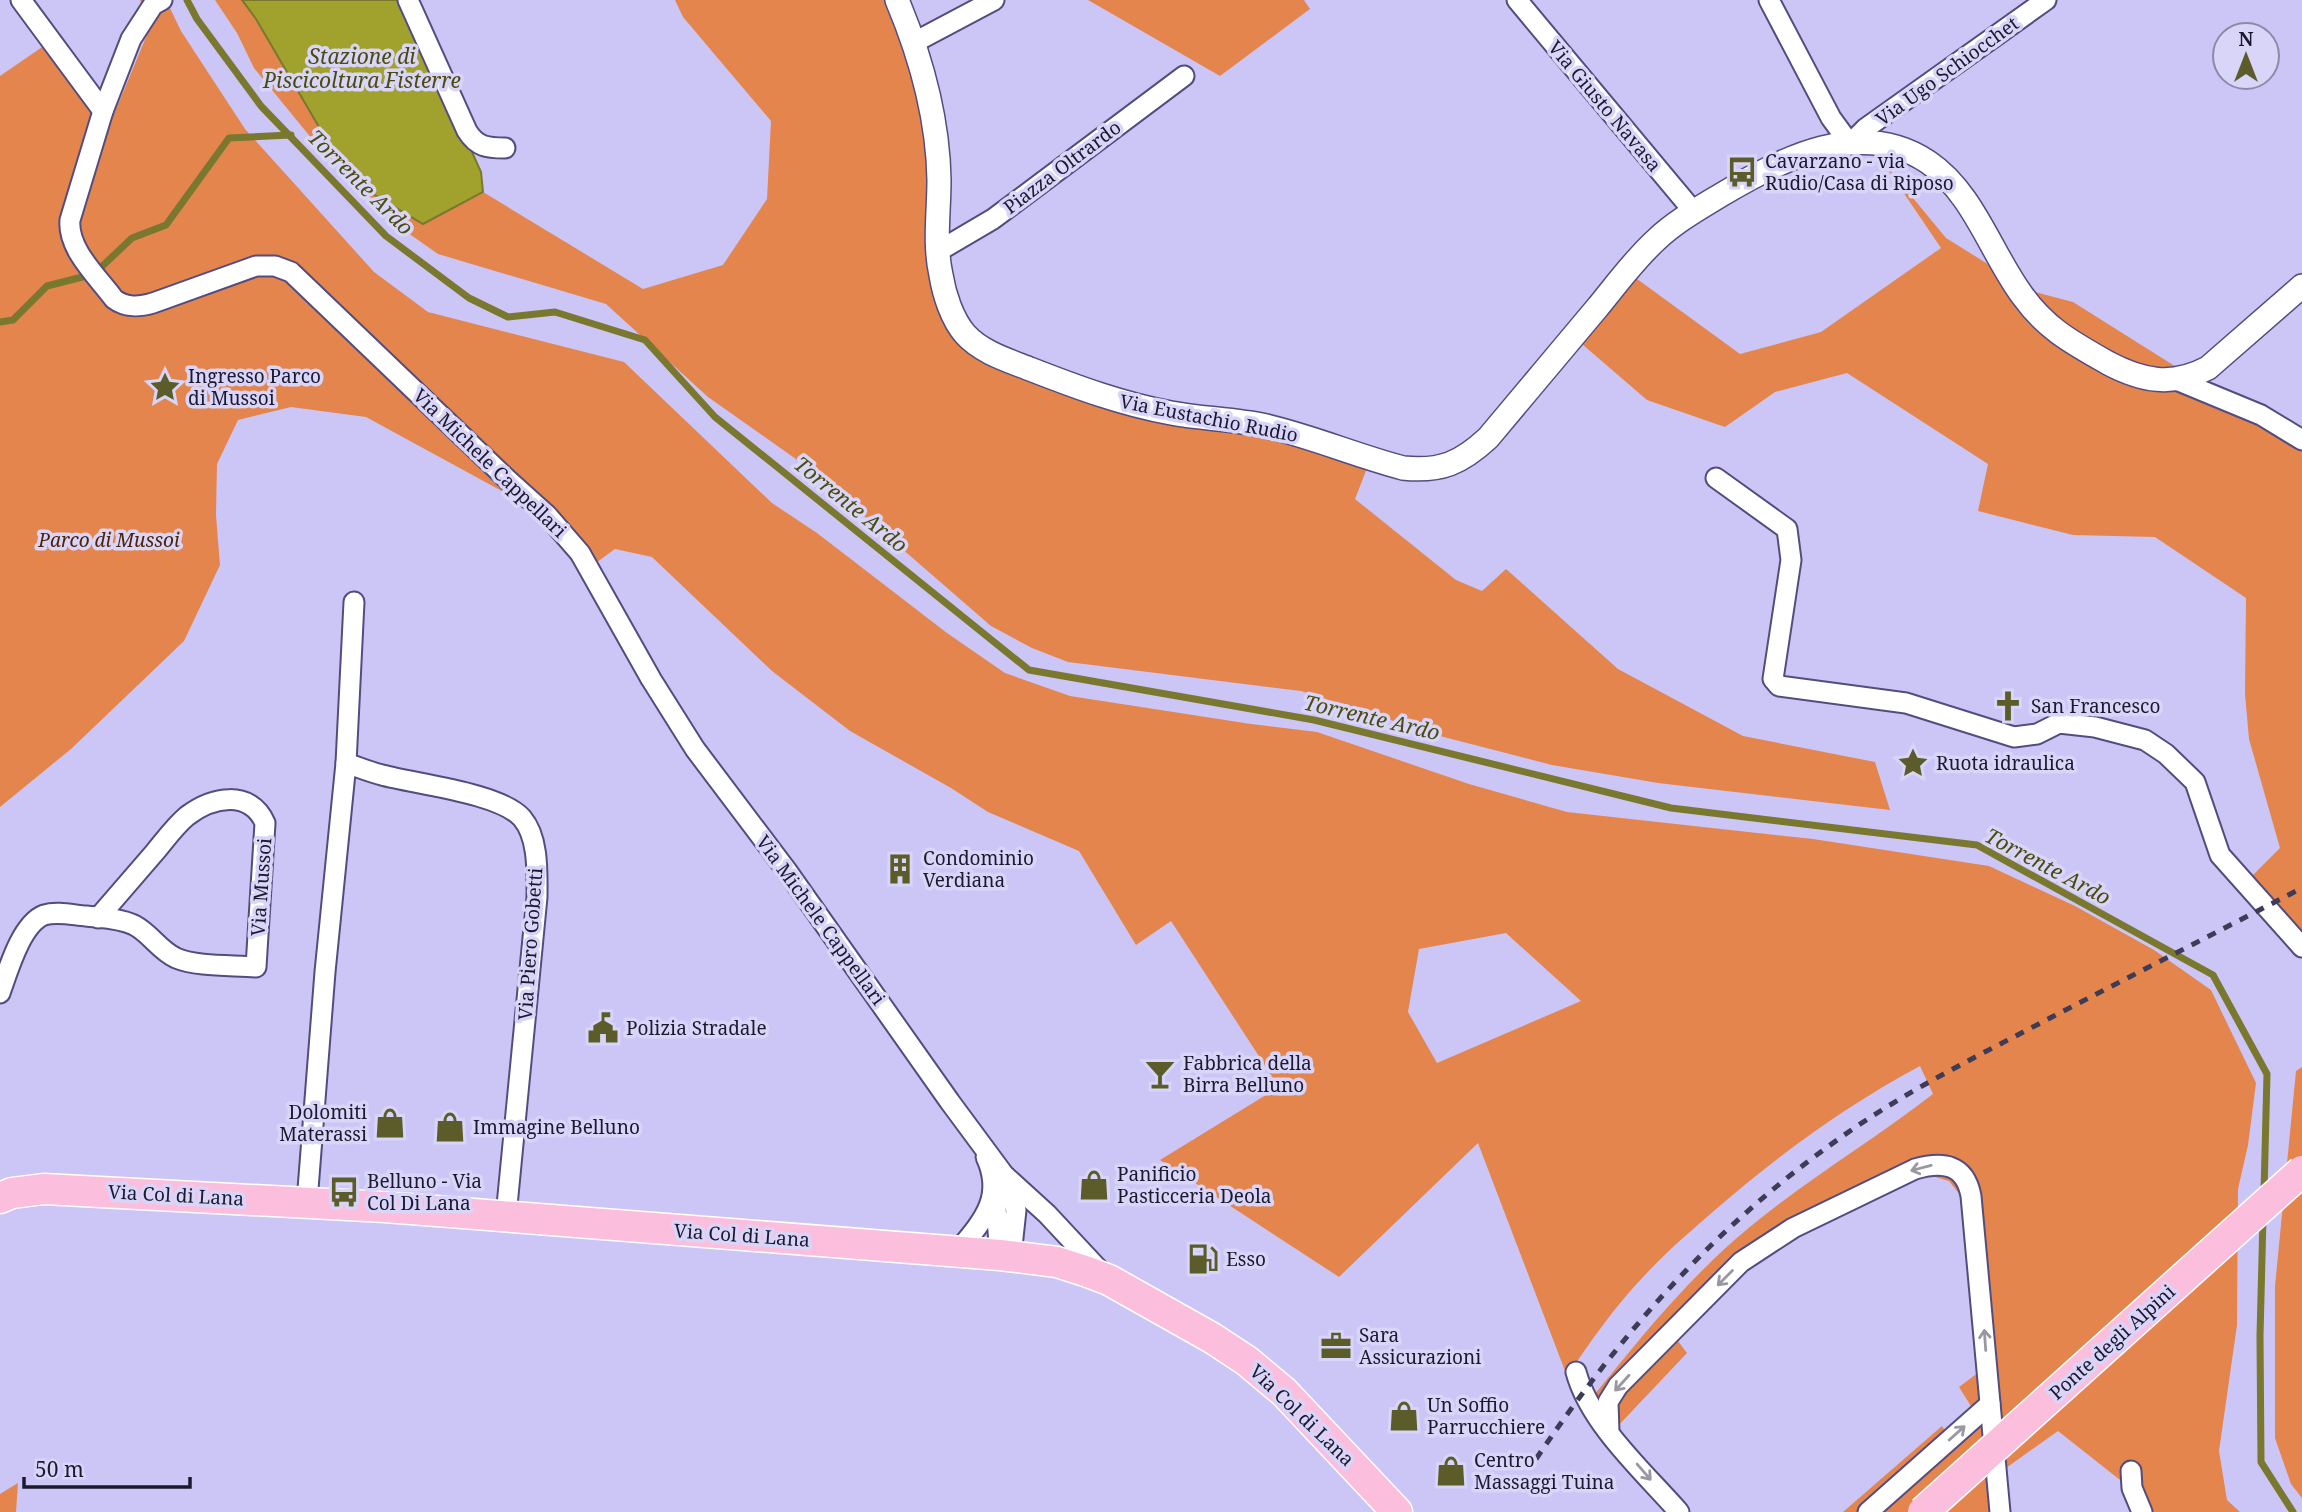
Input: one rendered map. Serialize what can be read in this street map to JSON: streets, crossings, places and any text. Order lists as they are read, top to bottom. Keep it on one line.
{"streets":{"main road":["Via Col di Lana","Ponte degli Alpini"],"street":["Via Ugo Schiocchet","Via Giusto Navasa","Piazza Oltrardo","Via Eustachio Rudio","Via Michele Cappellari","Via Mussoi","Via Piero Gobetti"]},"crossings":[["Via Ugo Schiocchet","Via Eustachio Rudio"],["Via Giusto Navasa","Via Eustachio Rudio"],["Piazza Oltrardo","Via Eustachio Rudio"],["Via Michele Cappellari","Via Col di Lana"],["Via Piero Gobetti","Via Col di Lana"]],"water":["Stazione di Piscicoltura Fisterre","Torrente Ardo"],"parks":["Parco di Mussoi"],"places":{"bus stop":["Cavarzano - via Rudio/Casa di Riposo","Belluno - Via Col Di Lana"],"place":["Ingresso Parco di Mussoi","Ruota idraulica"],"church":["San Francesco"],"building":["Condominio Verdiana"],"public building":["Polizia Stradale"],"bar":["Fabbrica della Birra Belluno"],"shop":["Dolomiti Materassi","Immagine Belluno","Panificio Pasticceria Deola","Un Soffio Parrucchiere","Centro Massaggi Tuina"],"fuel station":["Esso"],"office":["Sara Assicurazioni"]},"scale_bar":"50 m","north":"top"}
